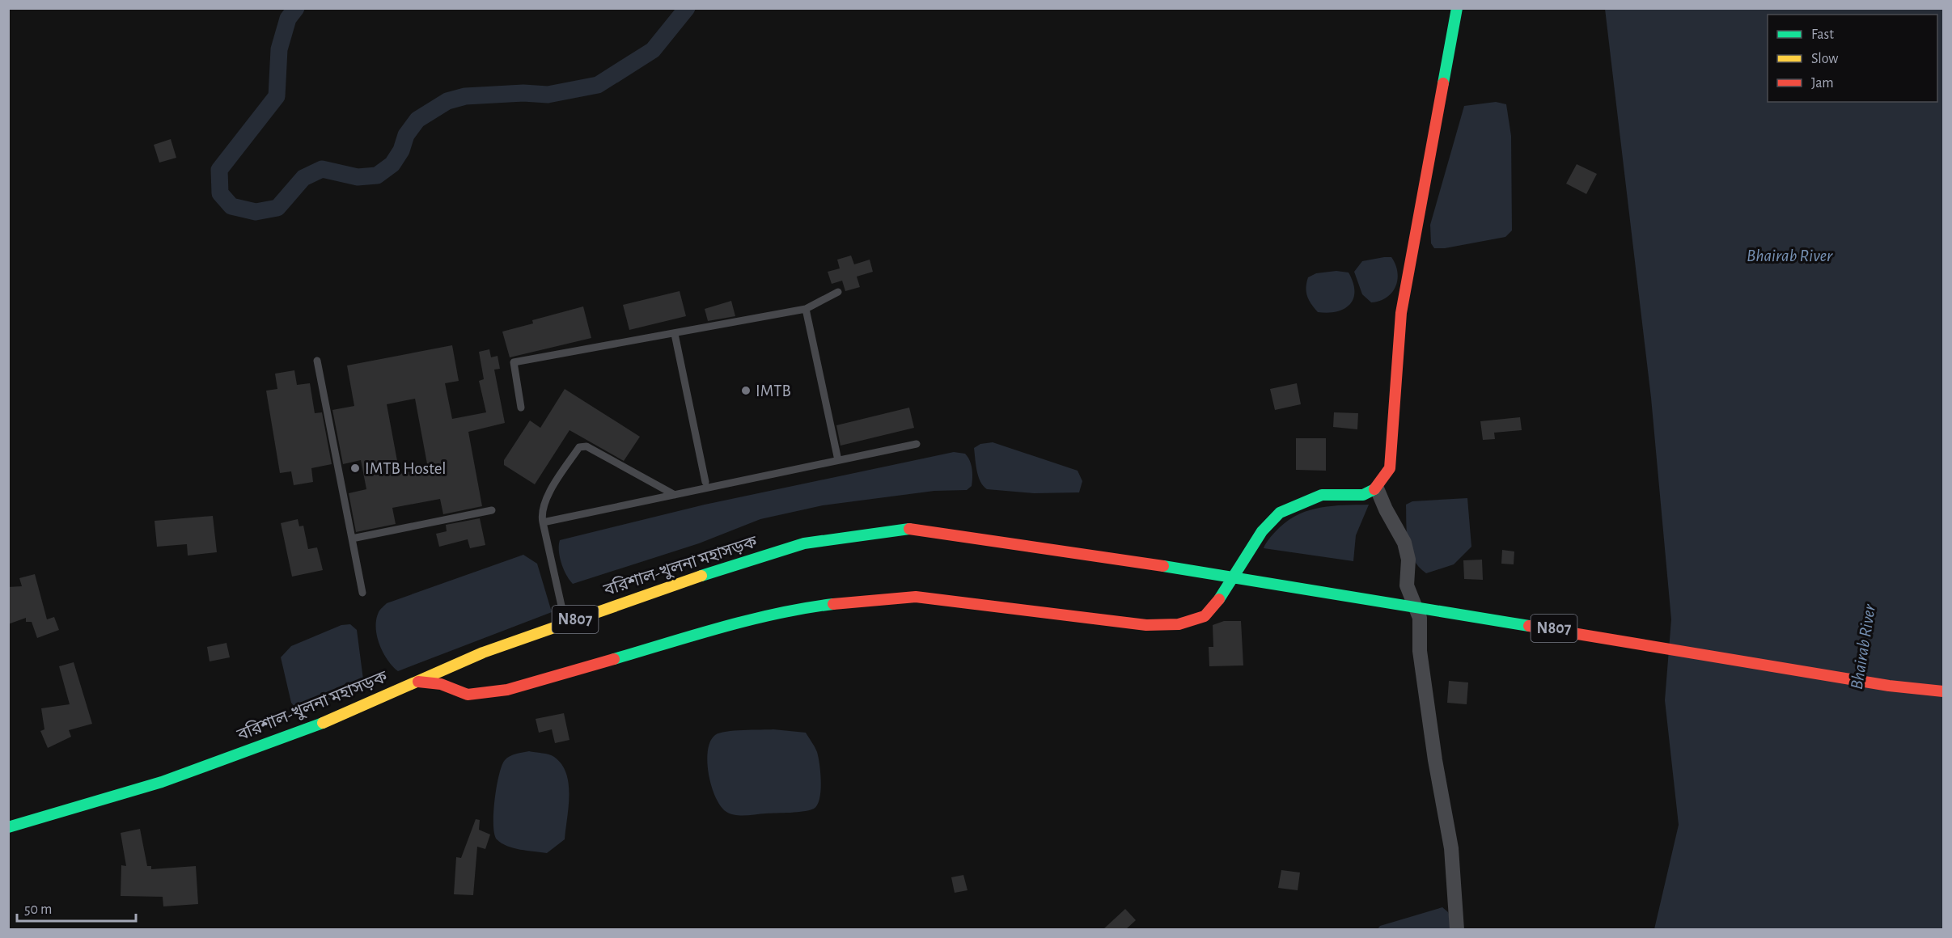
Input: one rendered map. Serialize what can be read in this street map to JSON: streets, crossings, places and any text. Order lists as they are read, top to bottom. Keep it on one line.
{"streets":{"main road":["বরিশাল-খুলনা মহাসড়ক","N807"]},"water":["Bhairab River"],"places":["IMTB","IMTB Hostel"],"legend":["Fast","Slow","Jam"],"scale_bar":"50 m"}
